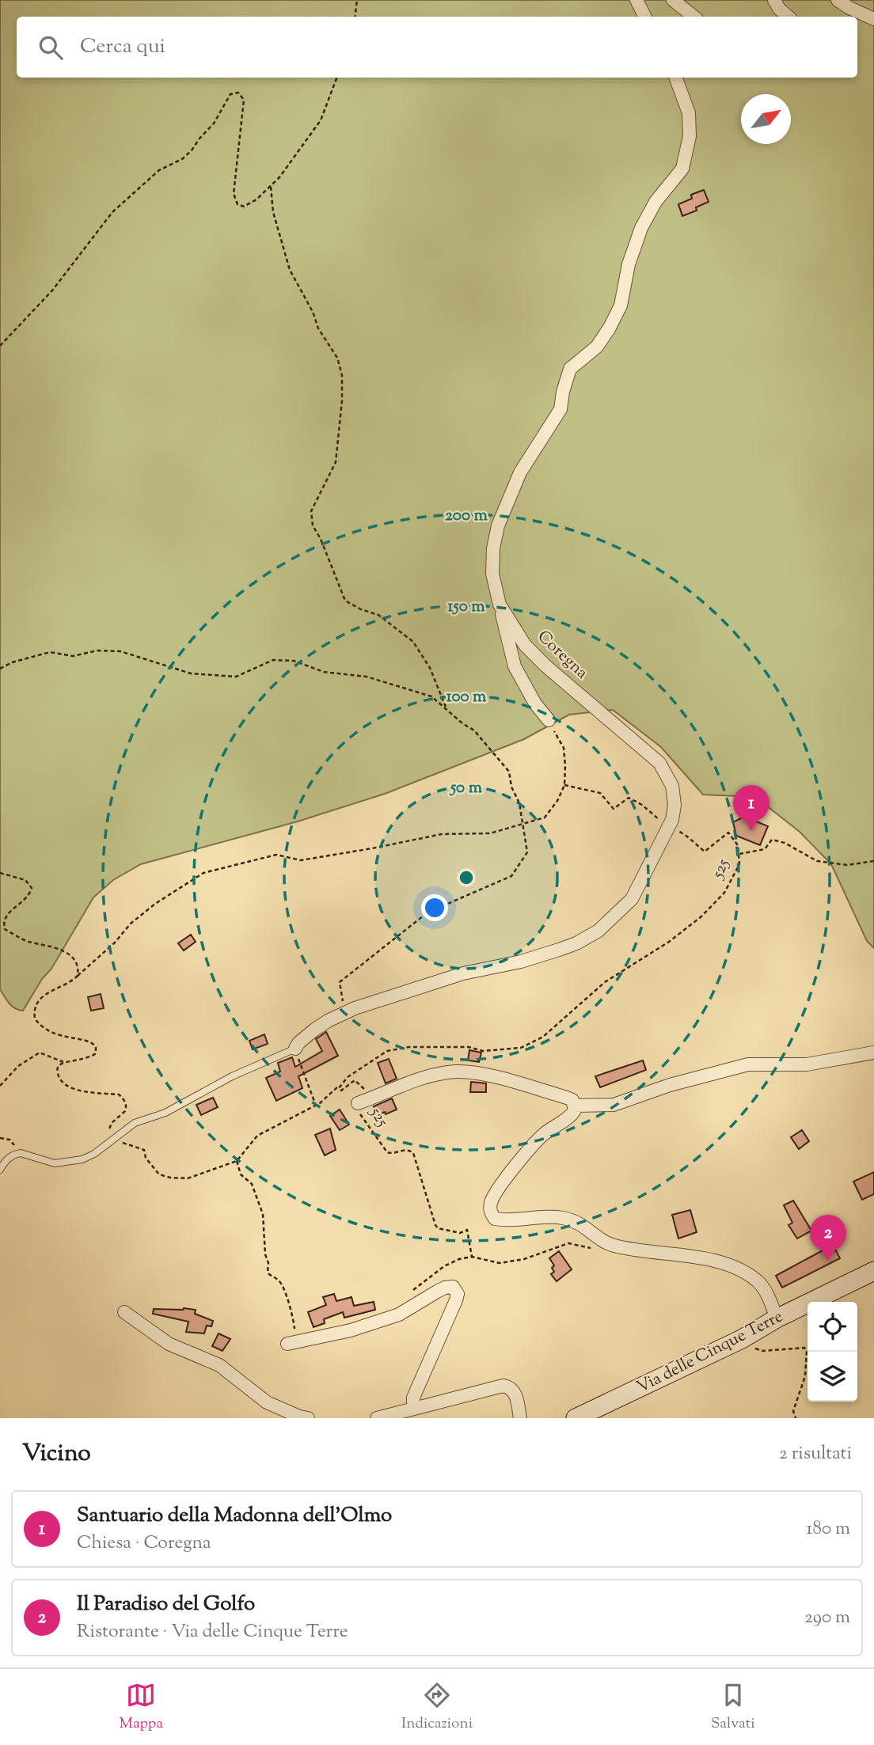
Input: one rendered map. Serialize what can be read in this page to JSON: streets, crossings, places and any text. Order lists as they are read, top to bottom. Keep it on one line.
{"streets":{"main road":["Via delle Cinque Terre"],"street":["Coregna"],"path":["525"]},"north":"top right","page":{"search":"Cerca qui","pins":["1","2"],"heading":["Vicino","2 risultati"],"list":[{"mark":"1","name":"Santuario della Madonna dell'Olmo","note":"Chiesa · Coregna","value":"180 m"},{"mark":"2","name":"Il Paradiso del Golfo","note":"Ristorante · Via delle Cinque Terre","value":"290 m"}],"nav":["Mappa","Indicazioni","Salvati"]},"rings":["200 m","150 m","100 m","50 m"]}
